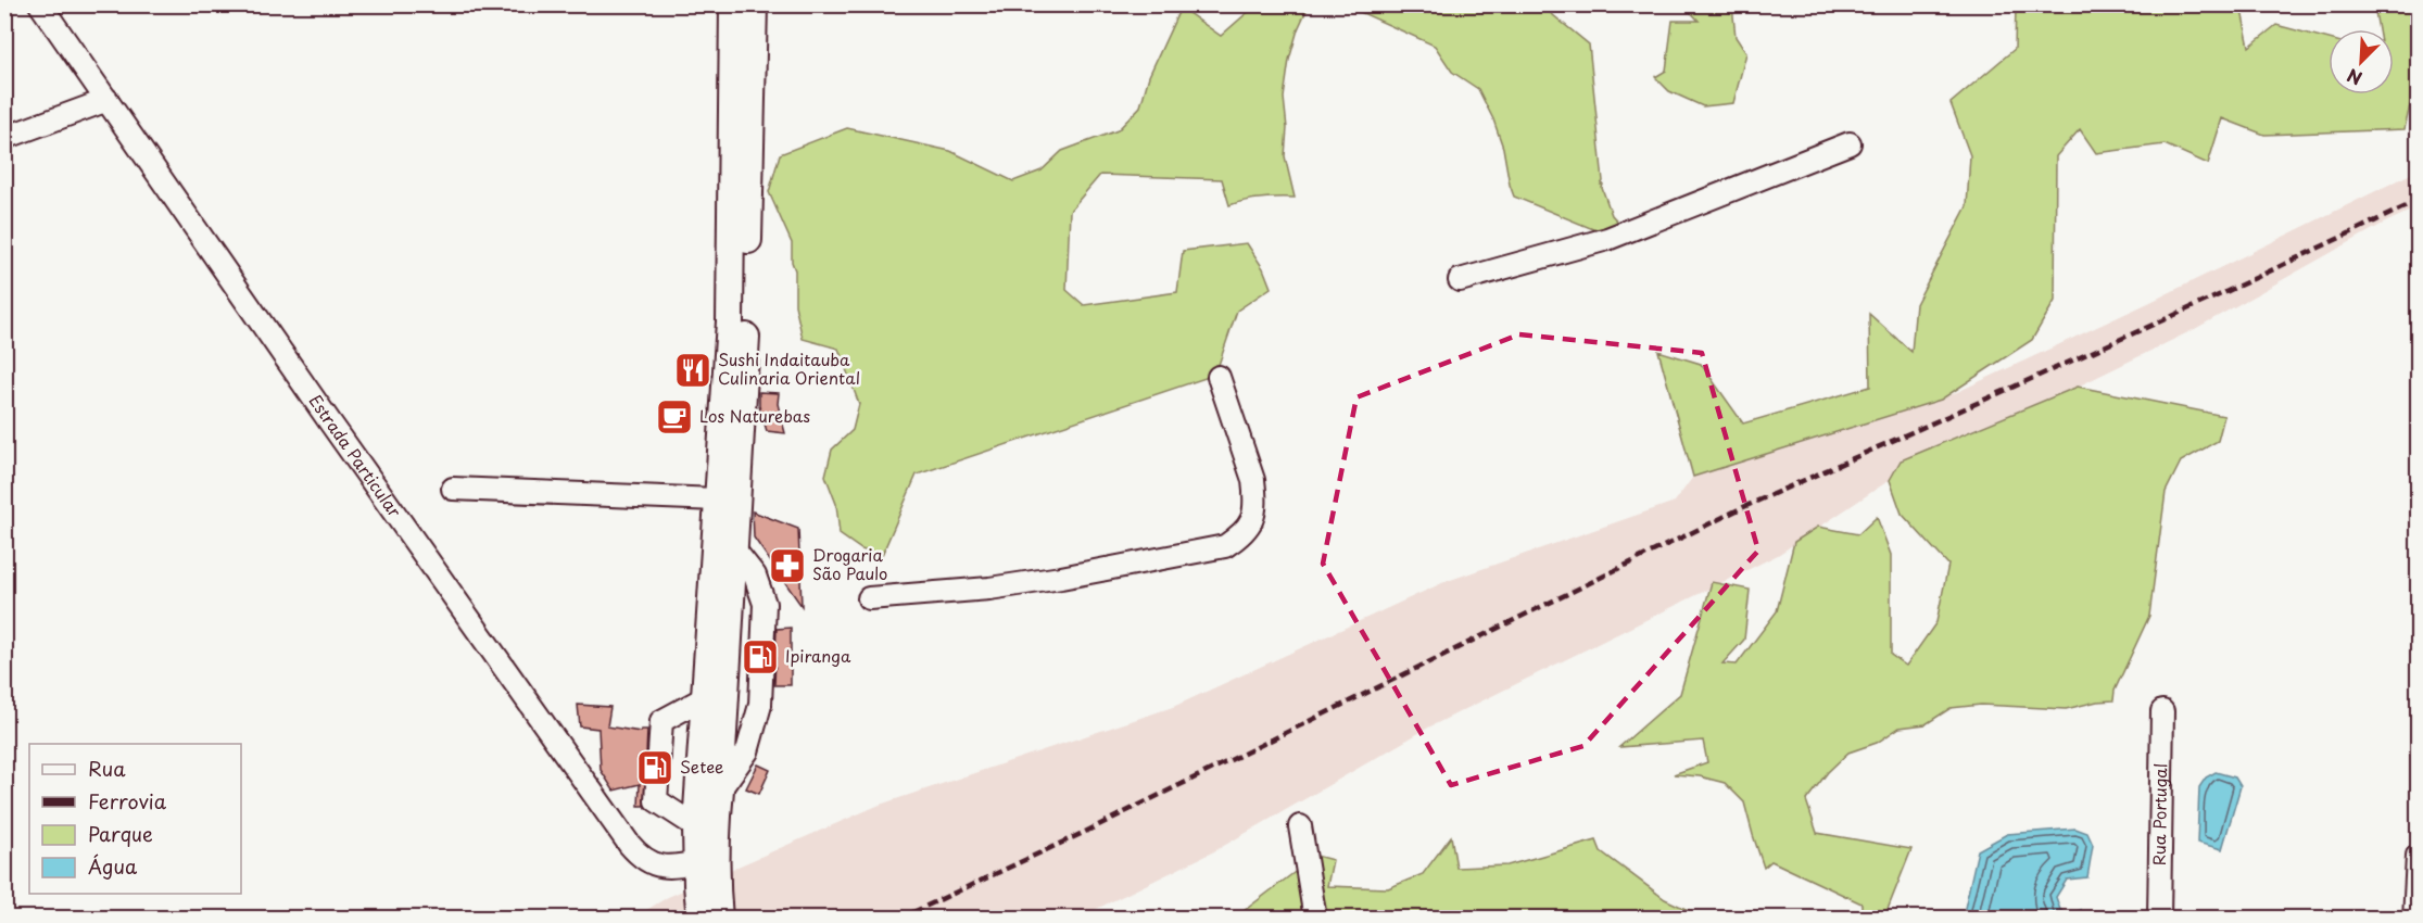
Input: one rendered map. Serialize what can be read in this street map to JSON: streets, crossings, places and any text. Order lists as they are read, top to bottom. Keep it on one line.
{"streets":{"street":["Estrada Particular","Rua Portugal"]},"places":{"restaurant":["Sushi Indaitauba Culinaria Oriental"],"cafe":["Los Naturebas"],"pharmacy":["Drogaria São Paulo"],"fuel station":["Ipiranga","Setee"]},"legend":["Rua","Ferrovia","Parque","Água"],"north":"bottom left"}
